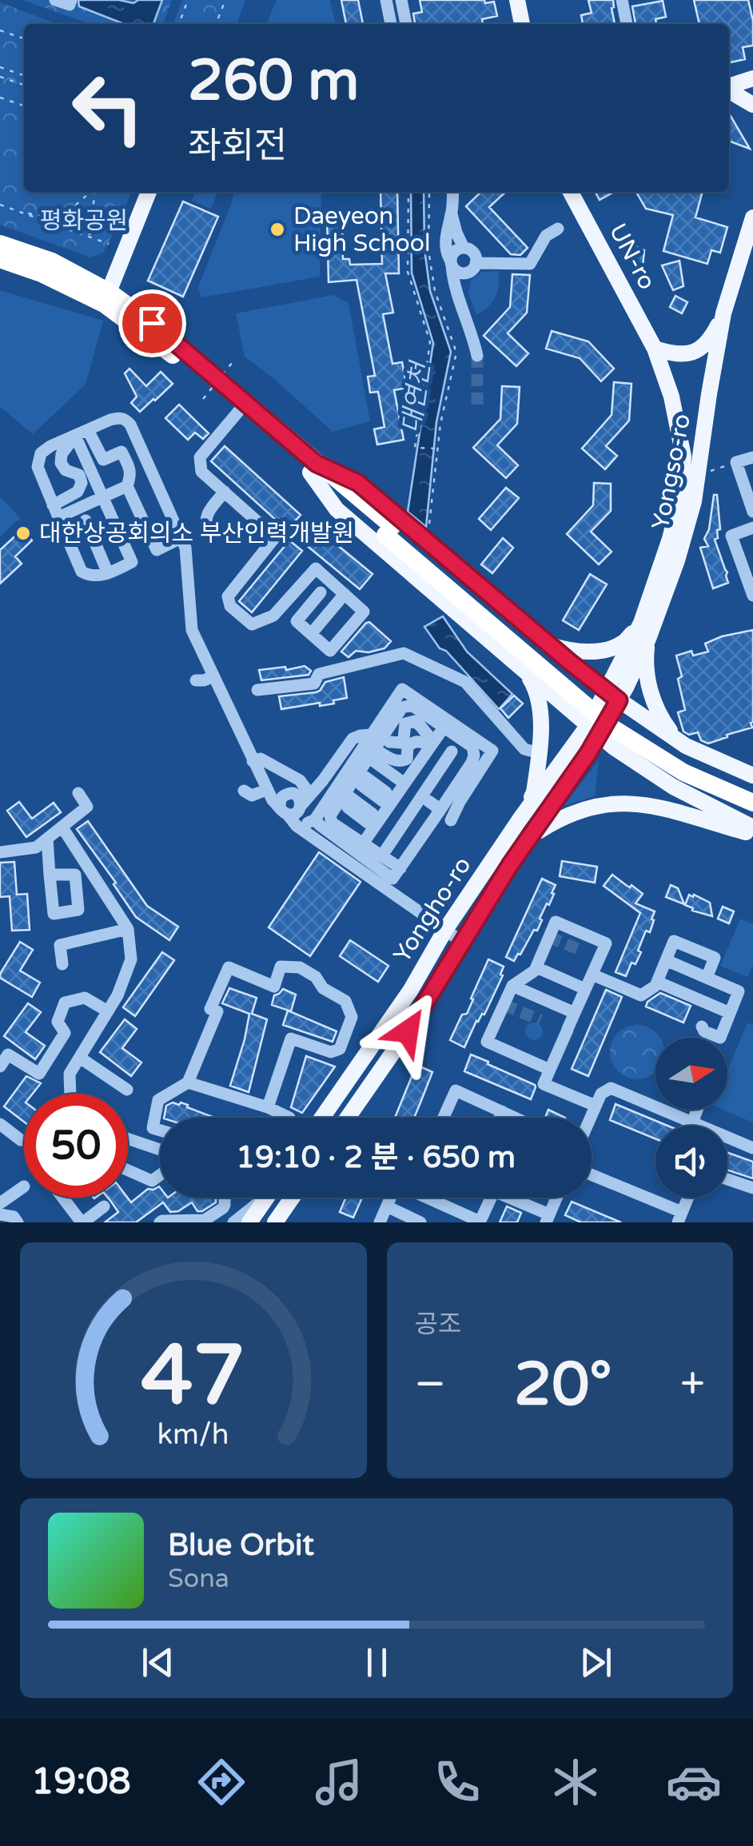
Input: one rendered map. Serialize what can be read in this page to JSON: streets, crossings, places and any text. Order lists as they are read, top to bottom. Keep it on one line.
{"streets":{"main road":["UN-ro","Yongso-ro","Yongho-ro"]},"crossings":[["UN-ro","Yongso-ro"],["Yongso-ro","Yongho-ro"]],"water":["대연천"],"parks":["평화공원"],"places":["Daeyeon High School","대한상공회의소 부산인력개발원"],"north":"right","page":{"turn":["260 m","좌회전"],"limit":"50","trip":"19:10 · 2 분 · 650 m","tile":"공조","heat":["−","20°","+"],"song":["Blue Orbit","Sona"],"tabs":"19:08","gauge":["47","km/h"]}}
